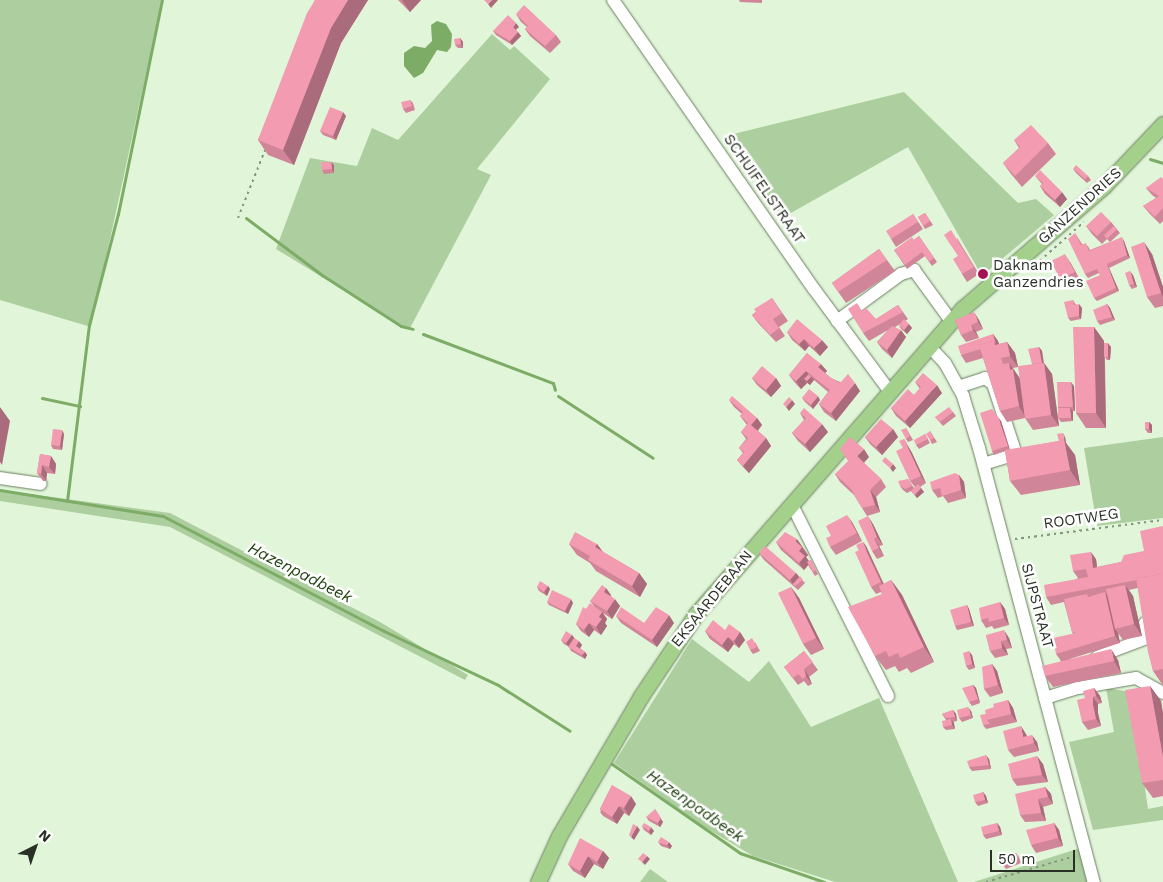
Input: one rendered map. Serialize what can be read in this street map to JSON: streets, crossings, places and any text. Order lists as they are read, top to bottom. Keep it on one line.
{"streets":{"main road":["GANZENDRIES","EKSAARDEBAAN"],"street":["SCHUIFELSTRAAT","SIJPSTRAAT"],"path":["ROOTWEG"]},"crossings":[["SCHUIFELSTRAAT","EKSAARDEBAAN"],["GANZENDRIES","EKSAARDEBAAN"],["GANZENDRIES","SIJPSTRAAT"],["ROOTWEG","SIJPSTRAAT"],["EKSAARDEBAAN","SIJPSTRAAT"]],"water":["Hazenpadbeek"],"places":["Daknam Ganzendries"],"scale_bar":"50 m","north":"top right"}
